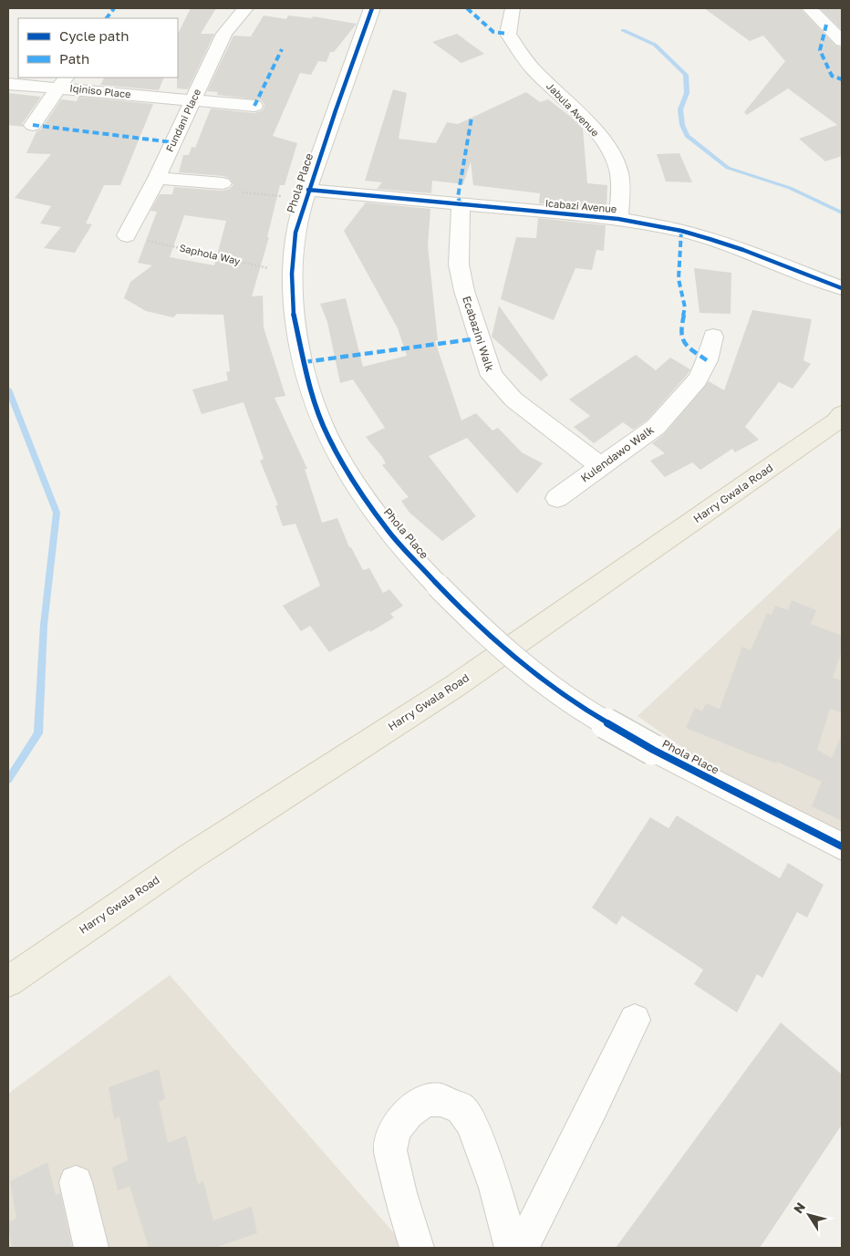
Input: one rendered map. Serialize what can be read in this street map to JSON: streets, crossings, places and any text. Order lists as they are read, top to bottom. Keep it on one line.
{"streets":{"main road":["Harry Gwala Road"],"street":["Iqiniso Place","Jabula Avenue","Fundani Place","Phola Place","Icabazi Avenue","Ecabazini Walk","Kulendawo Walk"],"path":["Saphola Way"]},"crossings":[["Iqiniso Place","Fundani Place"],["Jabula Avenue","Icabazi Avenue"],["Fundani Place","Saphola Way"],["Phola Place","Icabazi Avenue"],["Phola Place","Saphola Way"],["Icabazi Avenue","Ecabazini Walk"],["Ecabazini Walk","Kulendawo Walk"]],"legend":["Cycle path","Path"],"north":"top left"}
